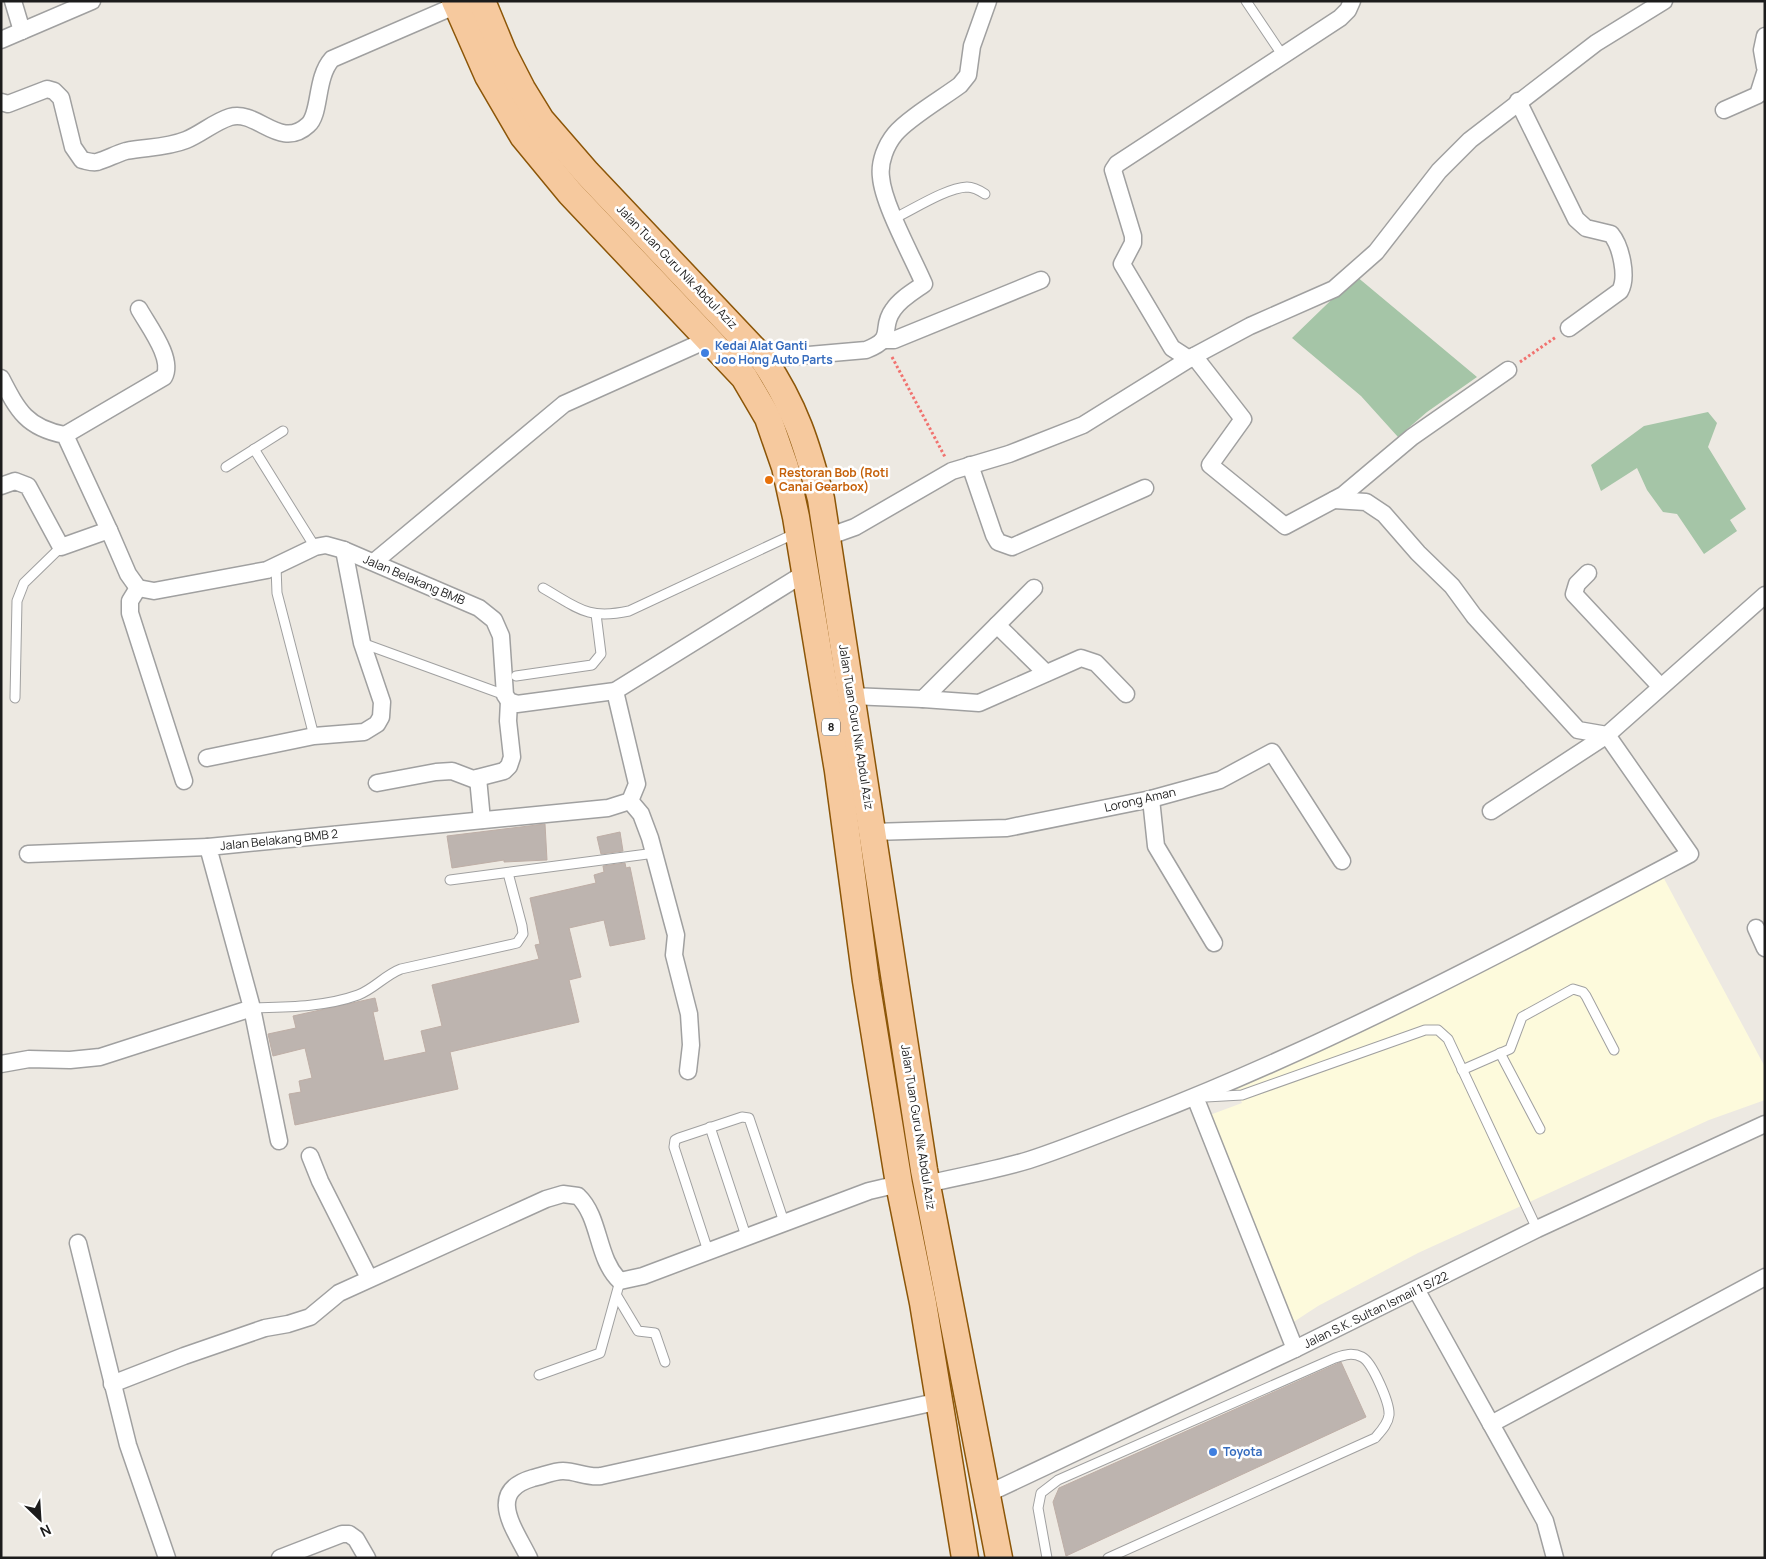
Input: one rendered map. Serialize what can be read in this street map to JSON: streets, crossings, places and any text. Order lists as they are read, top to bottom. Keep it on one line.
{"streets":{"main road":["Jalan Tuan Guru Nik Abdul Aziz","8"],"street":["Jalan Belakang BMB","Lorong Aman","Jalan Belakang BMB 2","Jalan S.K. Sultan Ismail 1 S/22"]},"crossings":[["Jalan Tuan Guru Nik Abdul Aziz","Lorong Aman"],["Jalan Tuan Guru Nik Abdul Aziz","Jalan S.K. Sultan Ismail 1 S/22"]],"places":["Kedai Alat Ganti Joo Hong Auto Parts","Restoran Bob (Roti Canai Gearbox)","Toyota"],"north":"bottom right"}
